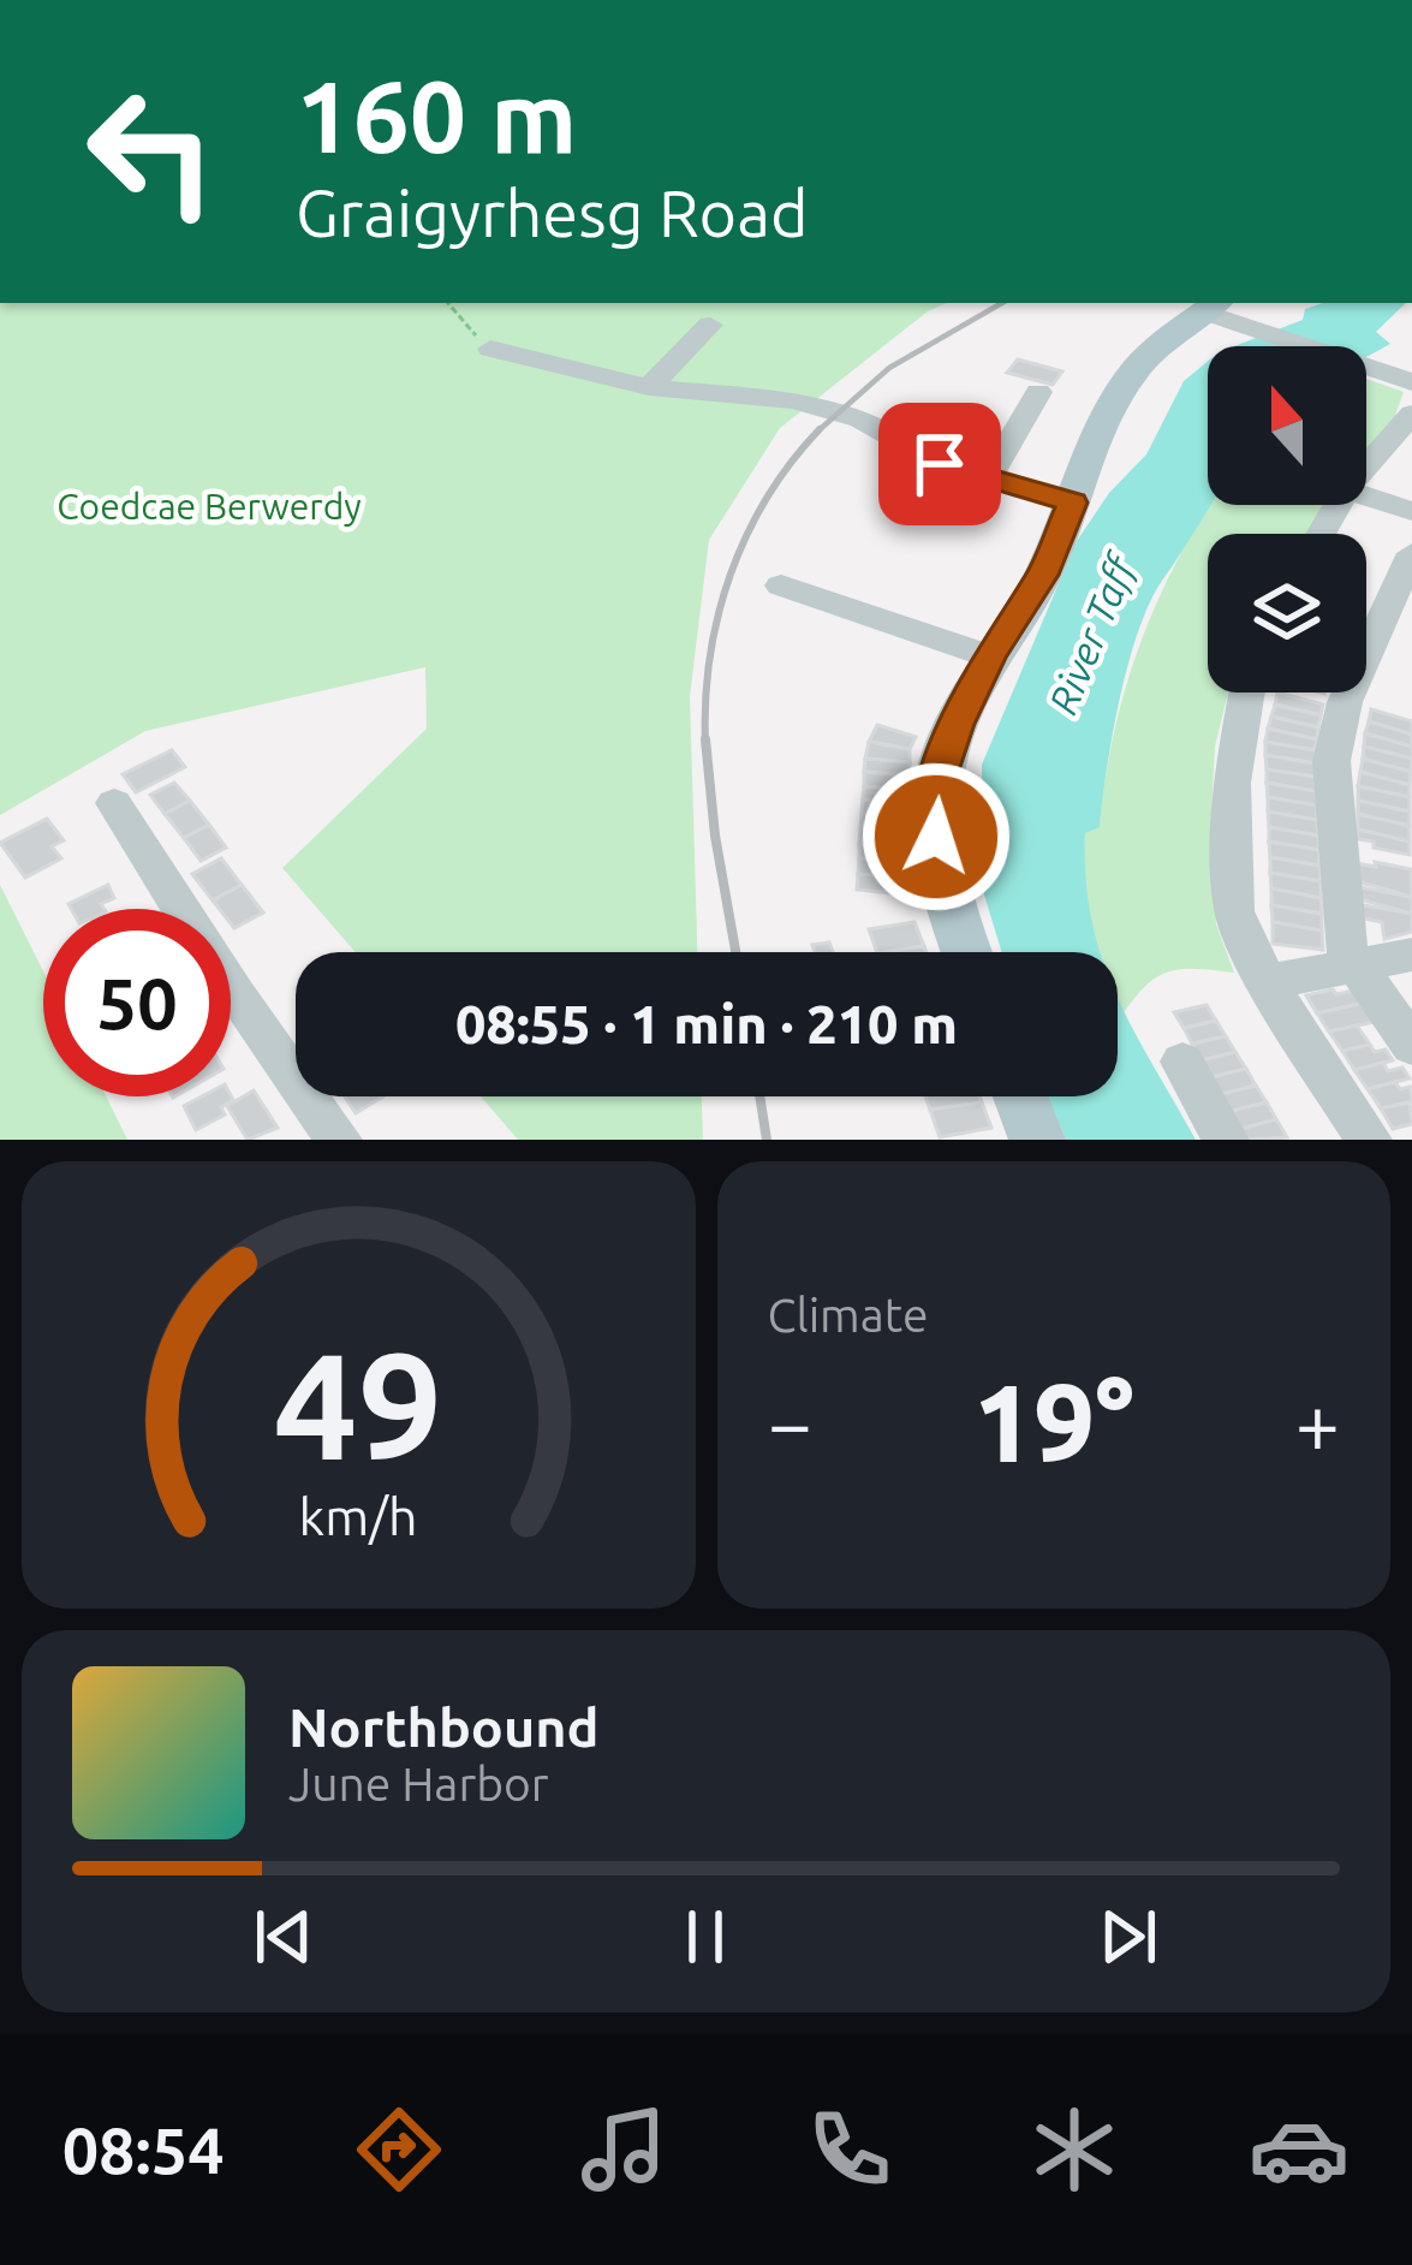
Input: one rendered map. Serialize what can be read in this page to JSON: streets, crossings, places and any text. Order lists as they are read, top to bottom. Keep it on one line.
{"water":["River Taff"],"parks":["Coedcae Berwerdy"],"north":"top","page":{"turn":["160 m","Graigyrhesg Road"],"limit":"50","trip":"08:55 · 1 min · 210 m","tile":"Climate","heat":["−","19°","+"],"song":["Northbound","June Harbor"],"tabs":"08:54","gauge":["49","km/h"]}}
